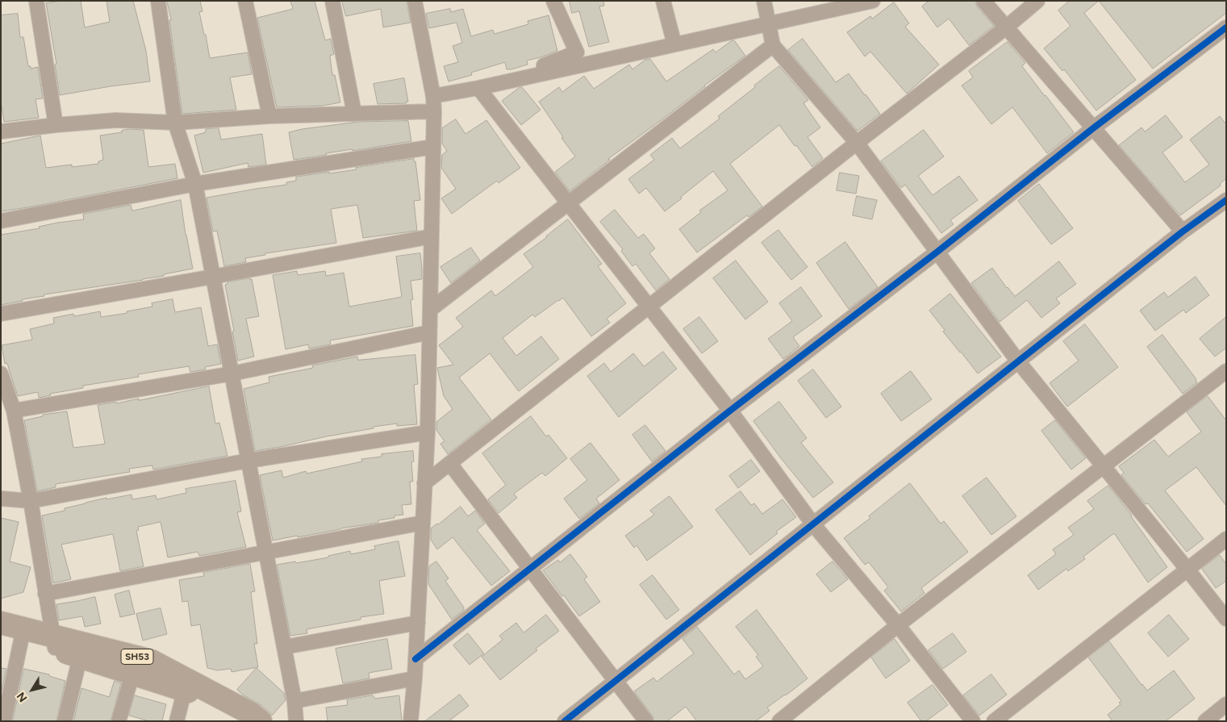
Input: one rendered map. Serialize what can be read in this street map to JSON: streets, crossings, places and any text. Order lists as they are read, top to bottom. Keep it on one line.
{"streets":{"main road":["SH53"]},"north":"bottom left"}
